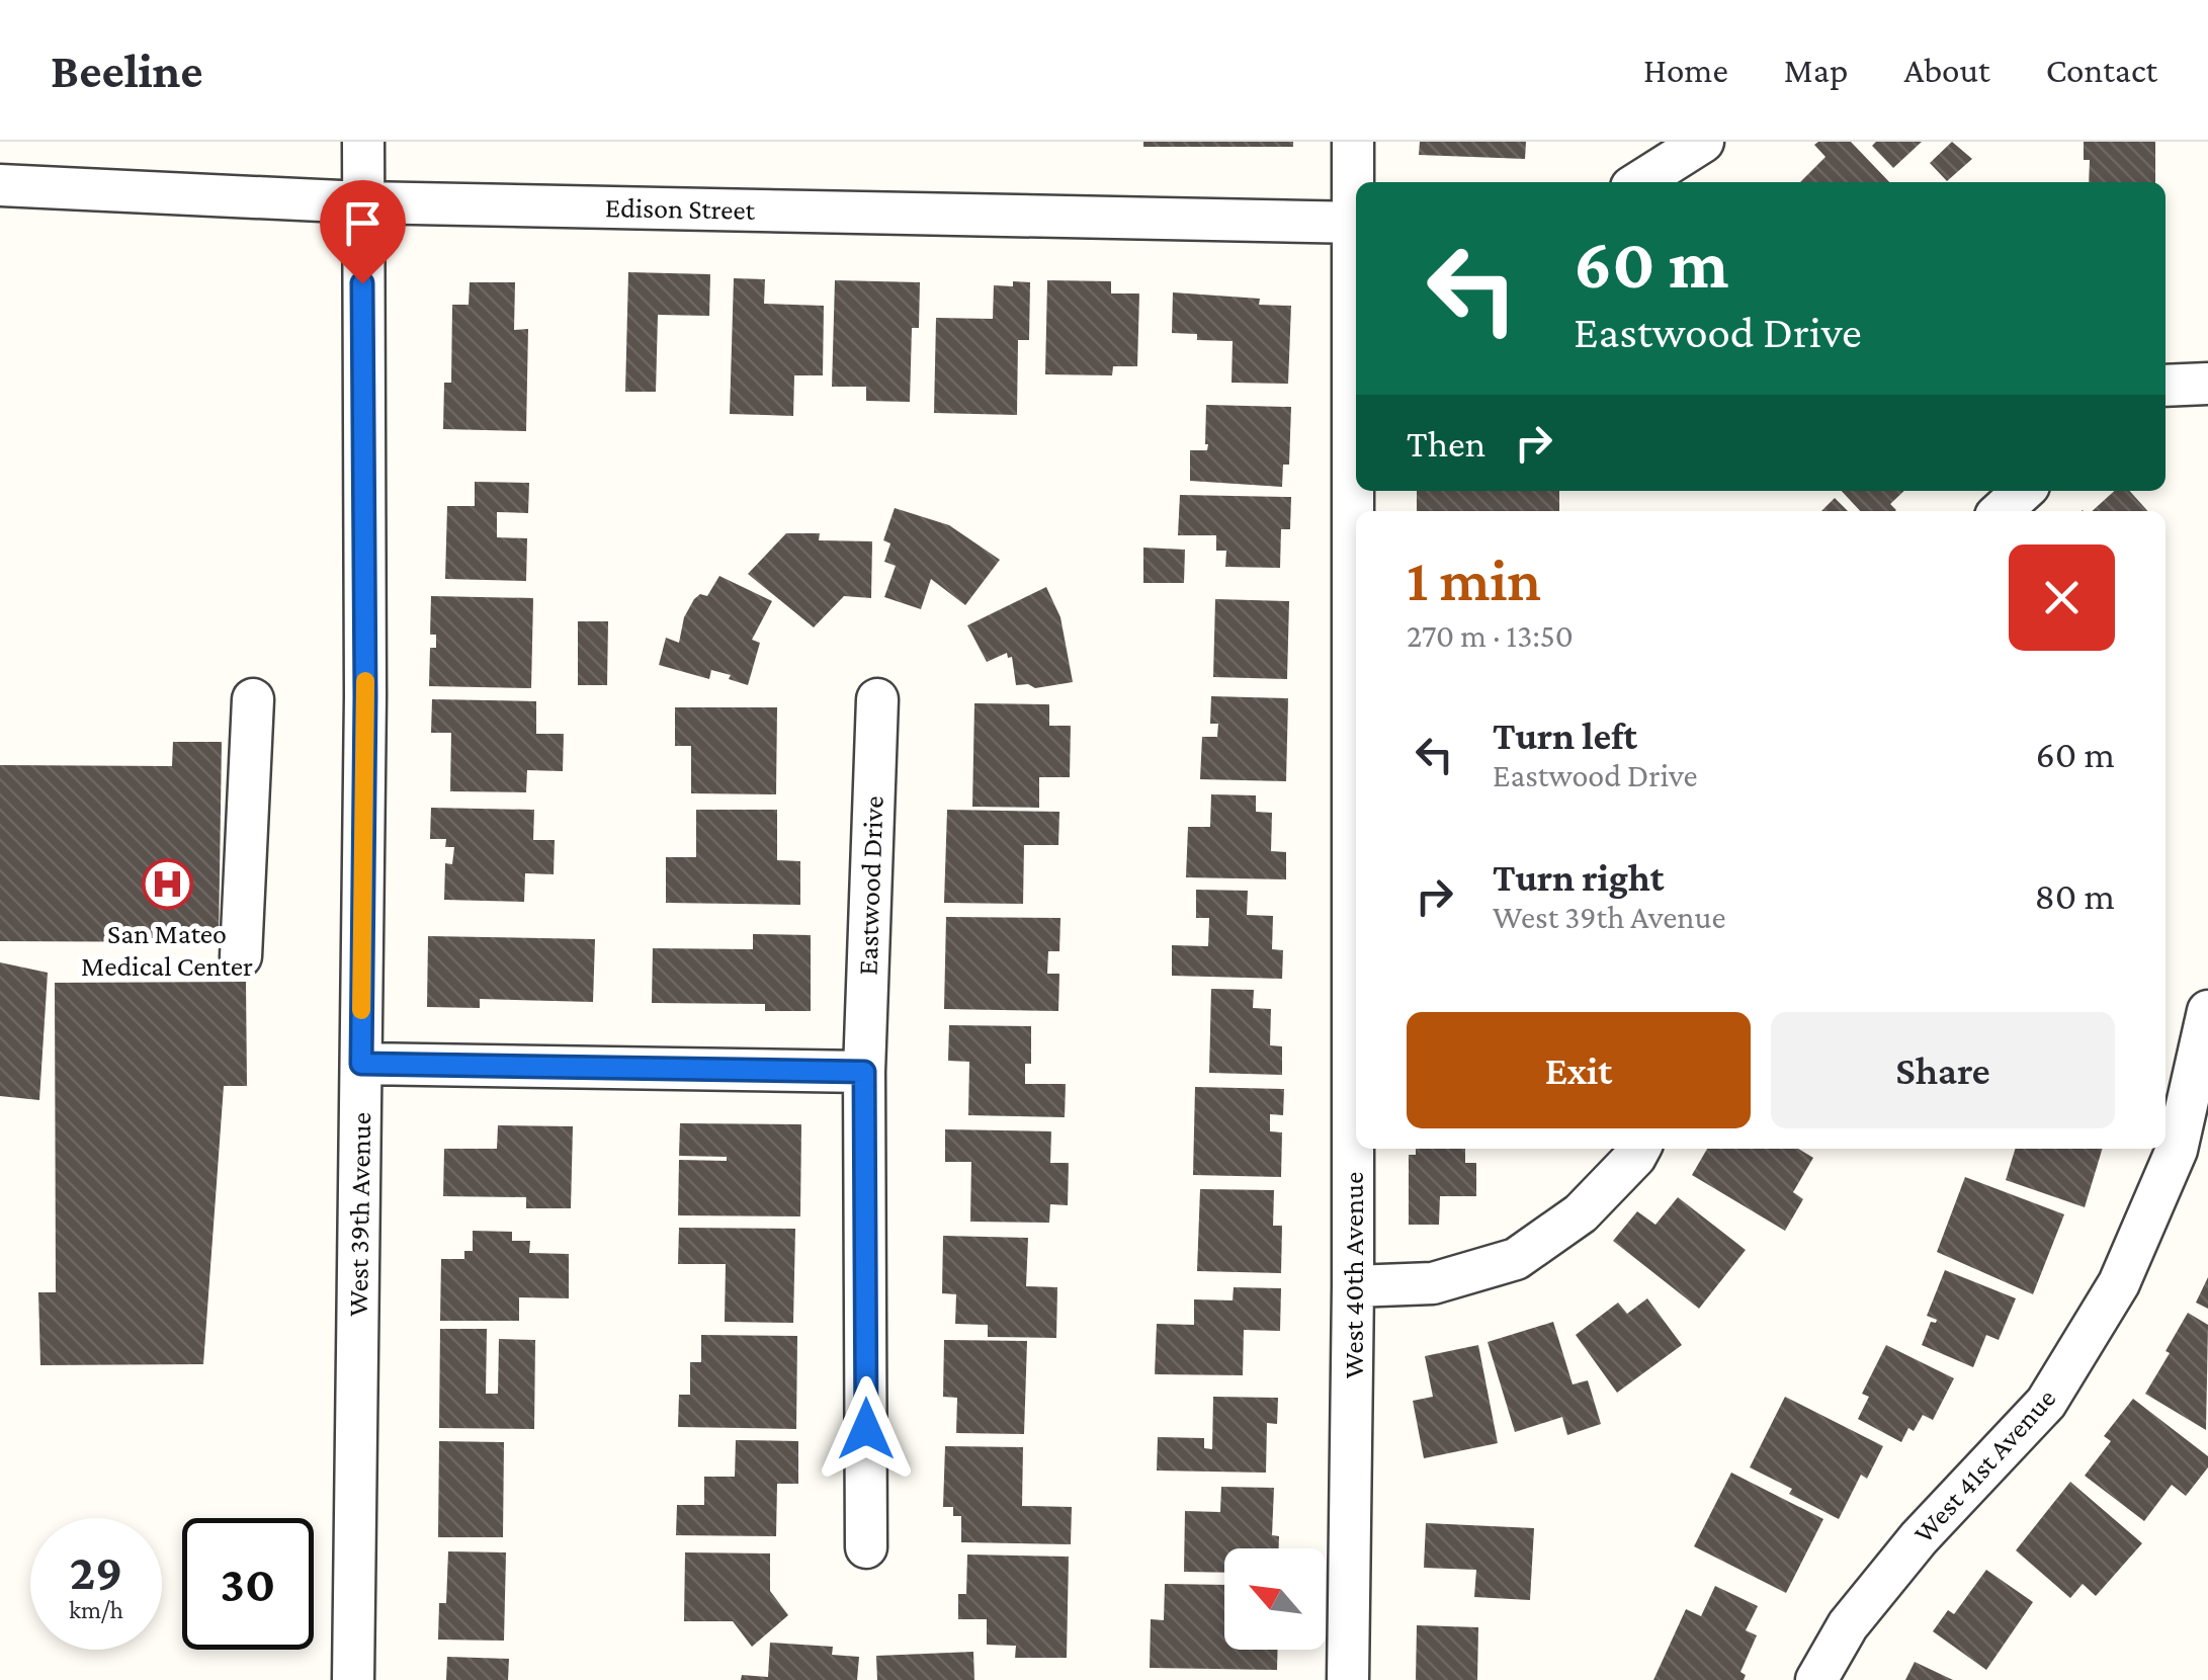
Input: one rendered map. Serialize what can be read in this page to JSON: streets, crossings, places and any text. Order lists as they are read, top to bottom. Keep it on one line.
{"streets":{"street":["Edison Street","Eastwood Drive","West 39th Avenue","West 40th Avenue","West 41st Avenue"]},"crossings":[["Edison Street","West 39th Avenue"],["Edison Street","West 40th Avenue"]],"places":{"hospital":["San Mateo Medical Center"]},"north":"top left","page":{"header":"Beeline","nav":["Home","Map","About","Contact"],"turn":["60 m","Eastwood Drive"],"then":"Then","heading":["1 min","270 m · 13:50"],"list":[{"name":"Turn left","note":"Eastwood Drive","value":"60 m"},{"name":"Turn right","note":"West 39th Avenue","value":"80 m"}],"buttons":["Exit","Share"],"speed":"29 km/h","limit":"30"}}
